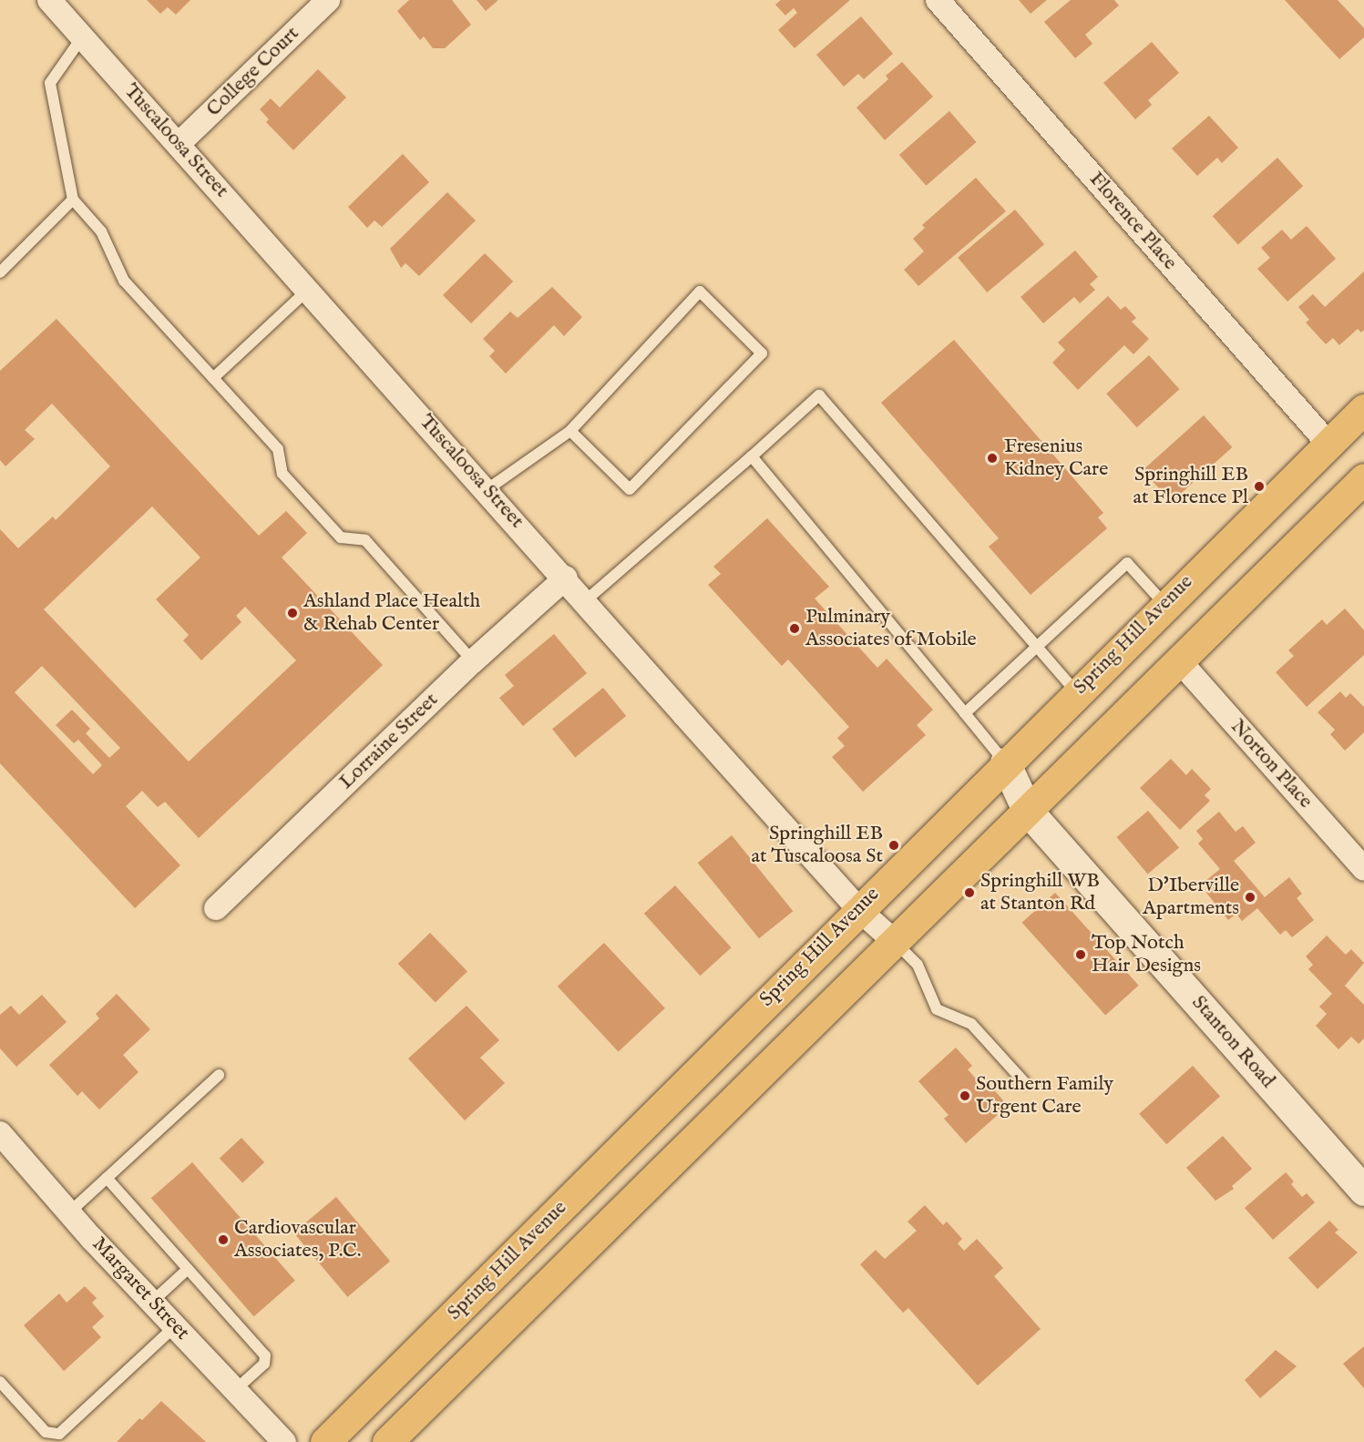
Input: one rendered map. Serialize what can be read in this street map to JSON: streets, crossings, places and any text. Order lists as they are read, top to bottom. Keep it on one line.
{"streets":{"main road":["Spring Hill Avenue"],"street":["College Court","Tuscaloosa Street","Florence Place","Lorraine Street","Norton Place","Stanton Road","Margaret Street"]},"crossings":[["College Court","Tuscaloosa Street"],["Tuscaloosa Street","Spring Hill Avenue"],["Tuscaloosa Street","Lorraine Street"],["Florence Place","Spring Hill Avenue"],["Spring Hill Avenue","Stanton Road"]],"places":["Fresenius Kidney Care","Springhill EB at Florence Pl","Ashland Place Health & Rehab Center","Pulminary Associates of Mobile","Springhill EB at Tuscaloosa St","Springhill WB at Stanton Rd","D'Iberville Apartments","Top Notch Hair Designs","Southern Family Urgent Care","Cardiovascular Associates, P.C."]}
